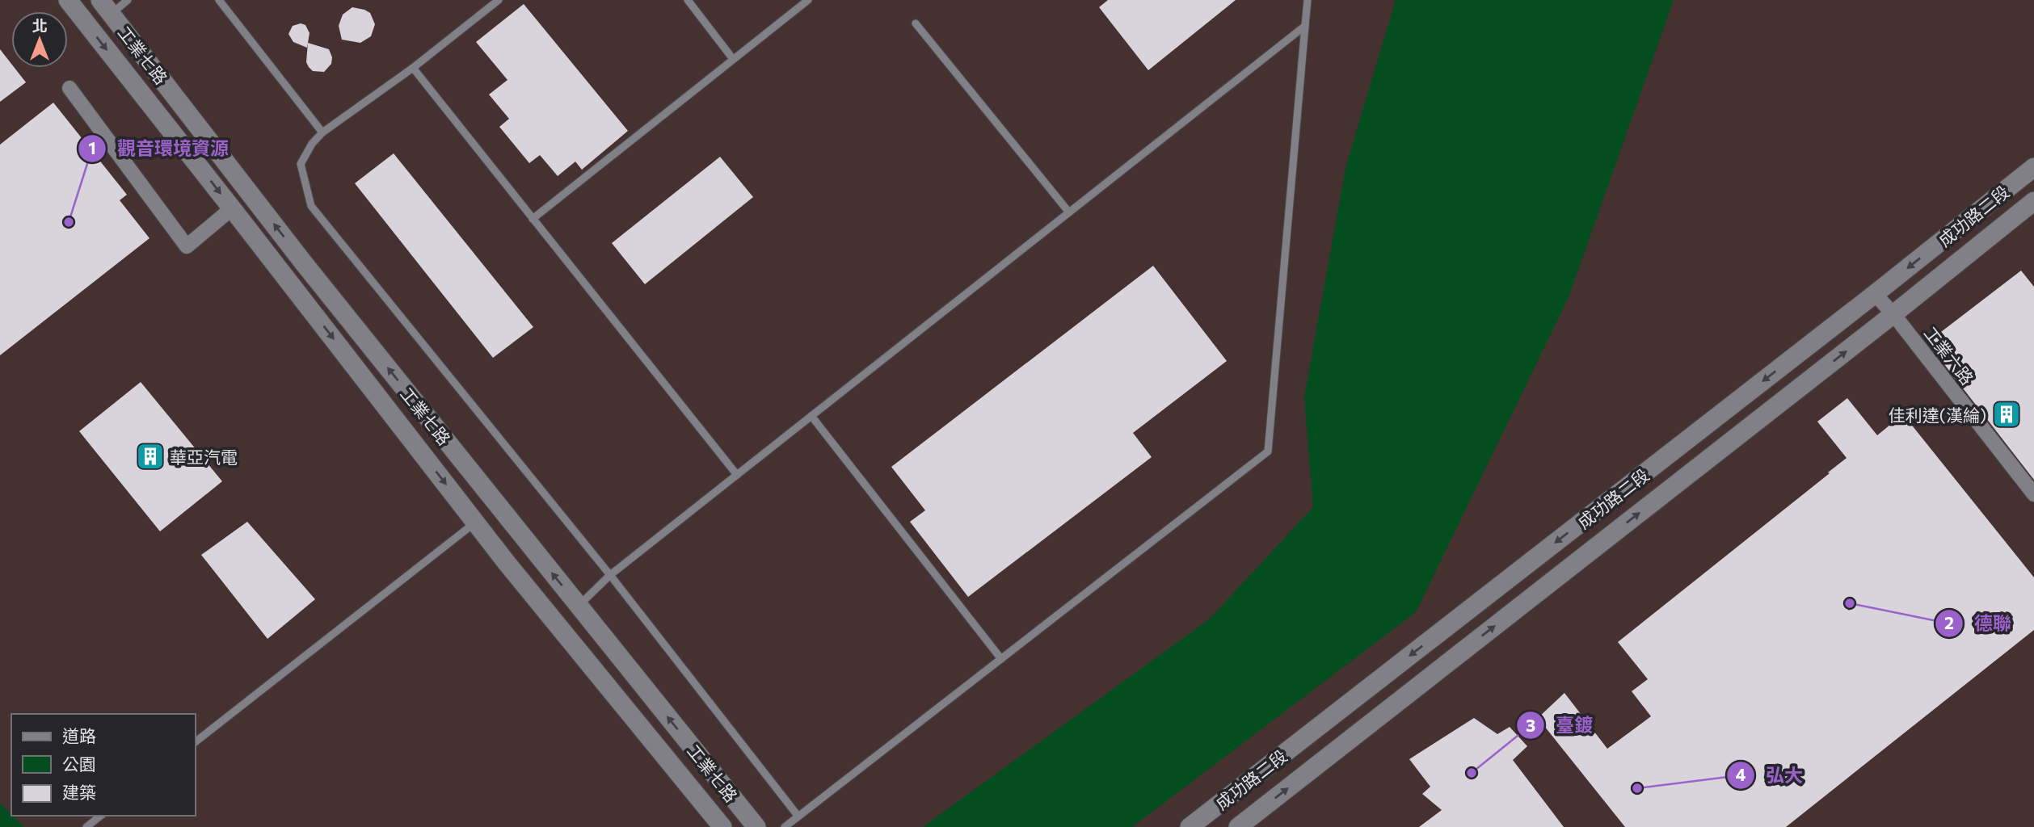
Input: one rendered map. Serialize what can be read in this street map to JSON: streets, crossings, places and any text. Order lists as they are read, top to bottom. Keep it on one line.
{"streets":{"street":["工業七路","成功路二段","工業六路"]},"crossings":[["成功路二段","工業六路"]],"places":{"other":["觀音環境資源","德聯","臺鍍","弘大"],"building":["佳利達(漢綸)","華亞汽電"]},"legend":["道路","公園","建築"],"north":"top"}
